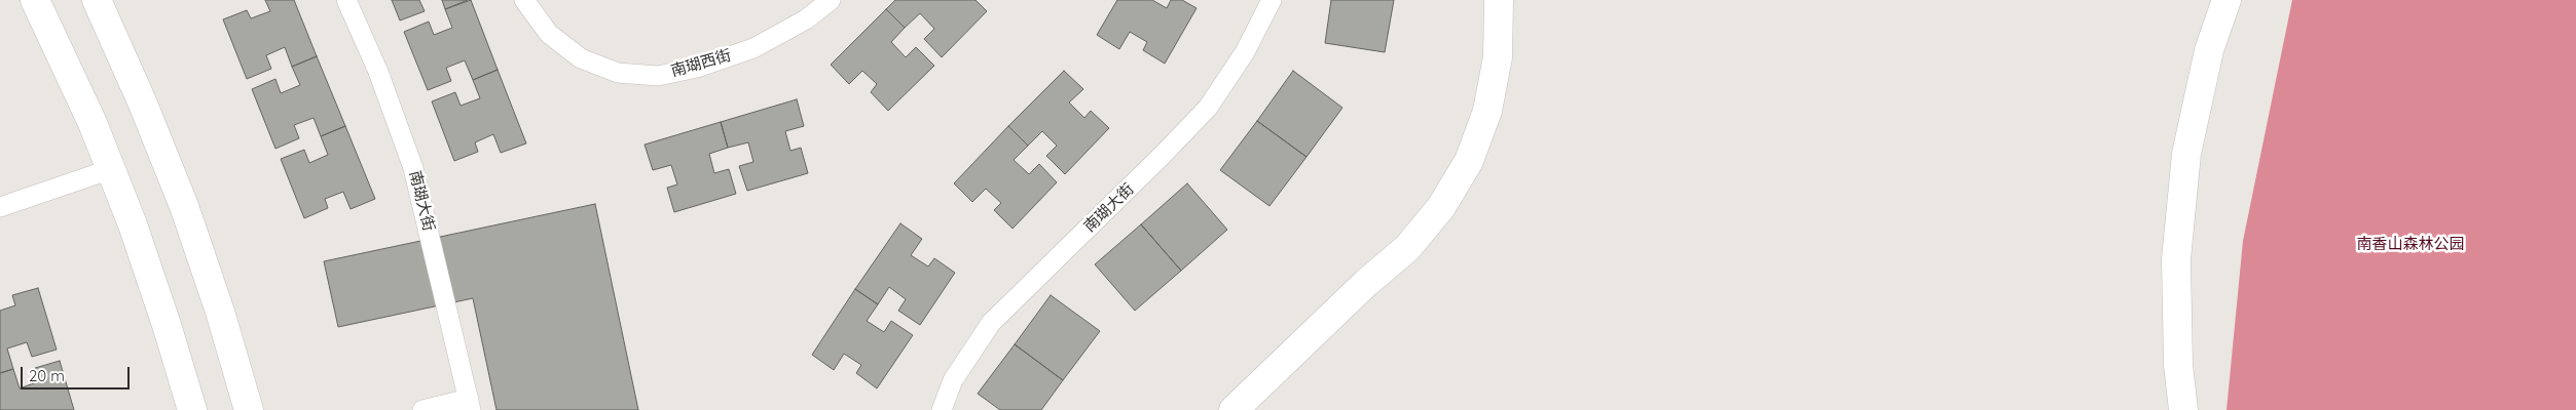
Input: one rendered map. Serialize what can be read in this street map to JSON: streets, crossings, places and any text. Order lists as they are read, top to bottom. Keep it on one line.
{"streets":{"lane":["南瑚西街","南瑚大街"]},"parks":["南香山森林公园"],"scale_bar":"20 m"}
